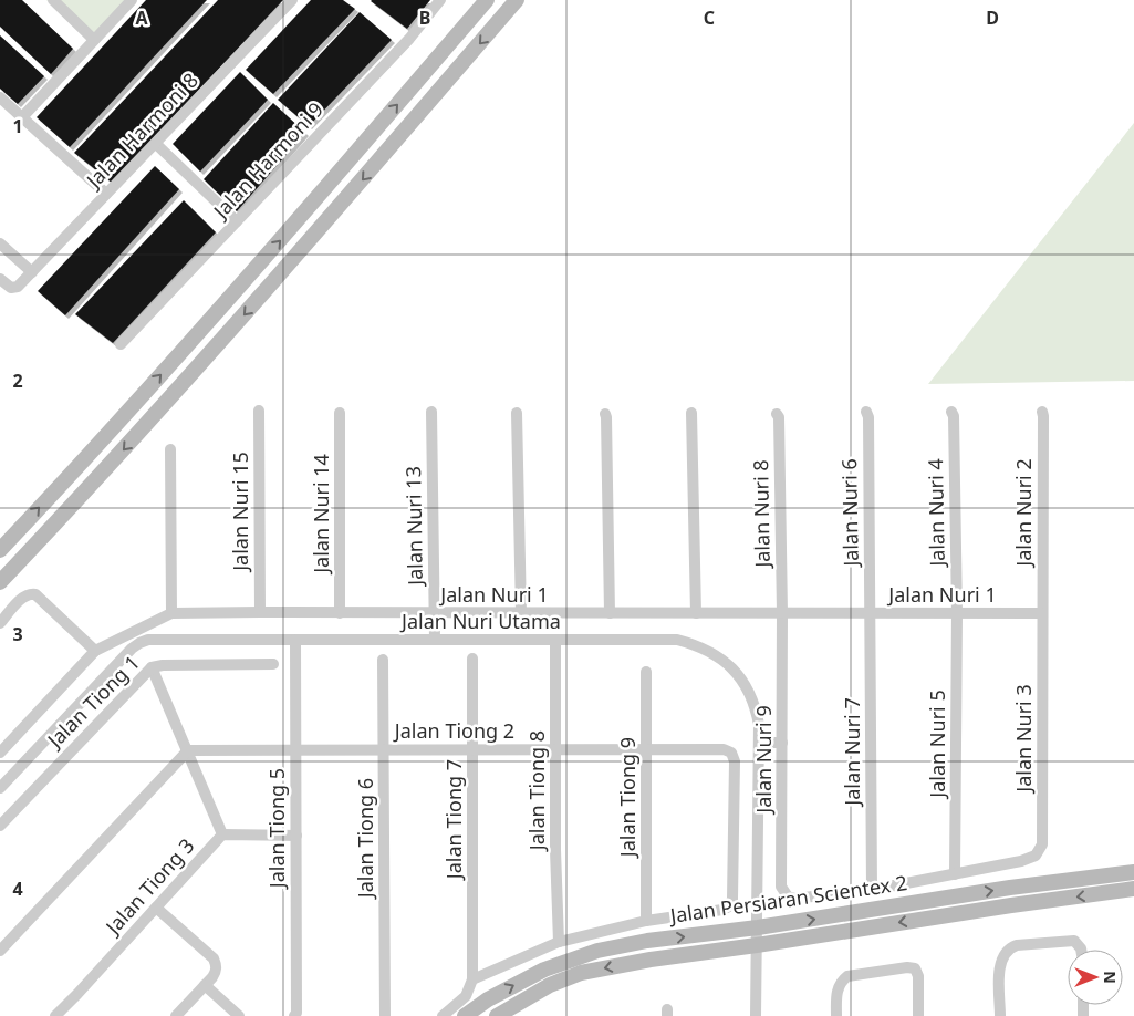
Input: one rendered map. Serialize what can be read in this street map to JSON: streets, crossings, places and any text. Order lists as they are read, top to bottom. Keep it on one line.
{"streets":{"main road":["Jalan Persiaran Scientex 2"],"street":["Jalan Harmoni 8","Jalan Harmoni 9","Jalan Nuri 15","Jalan Nuri 6","Jalan Nuri 4","Jalan Nuri 2","Jalan Nuri 14","Jalan Nuri 8","Jalan Nuri 13","Jalan Nuri 1","Jalan Nuri Utama","Jalan Tiong 1","Jalan Tiong 2","Jalan Nuri 3","Jalan Nuri 5","Jalan Nuri 7","Jalan Nuri 9","Jalan Tiong 8","Jalan Tiong 9","Jalan Tiong 7","Jalan Tiong 5","Jalan Tiong 6","Jalan Tiong 3"]},"crossings":[["Jalan Nuri 15","Jalan Nuri 1"],["Jalan Nuri 6","Jalan Nuri 1"],["Jalan Nuri 6","Jalan Nuri 7"],["Jalan Nuri 4","Jalan Nuri 1"],["Jalan Nuri 4","Jalan Nuri 5"],["Jalan Nuri 2","Jalan Nuri 1"],["Jalan Nuri 2","Jalan Nuri 3"],["Jalan Nuri 14","Jalan Nuri 1"],["Jalan Nuri 8","Jalan Nuri 1"],["Jalan Nuri 8","Jalan Nuri 9"],["Jalan Nuri 13","Jalan Nuri 1"],["Jalan Nuri 13","Jalan Nuri Utama"],["Jalan Nuri 1","Jalan Nuri 3"],["Jalan Nuri 1","Jalan Nuri 5"],["Jalan Nuri 1","Jalan Nuri 7"],["Jalan Nuri 1","Jalan Nuri 9"],["Jalan Nuri Utama","Jalan Tiong 8"],["Jalan Nuri Utama","Jalan Tiong 5"],["Jalan Nuri Utama","Jalan Persiaran Scientex 2"],["Jalan Tiong 2","Jalan Tiong 8"],["Jalan Tiong 2","Jalan Tiong 9"],["Jalan Tiong 2","Jalan Tiong 7"],["Jalan Tiong 2","Jalan Tiong 5"],["Jalan Tiong 2","Jalan Tiong 6"],["Jalan Nuri 3","Jalan Nuri 5"],["Jalan Nuri 7","Jalan Nuri 9"],["Jalan Tiong 5","Jalan Tiong 3"]],"north":"right","grid":{"columns":["A","B","C","D"],"rows":["1","2","3","4"]}}
